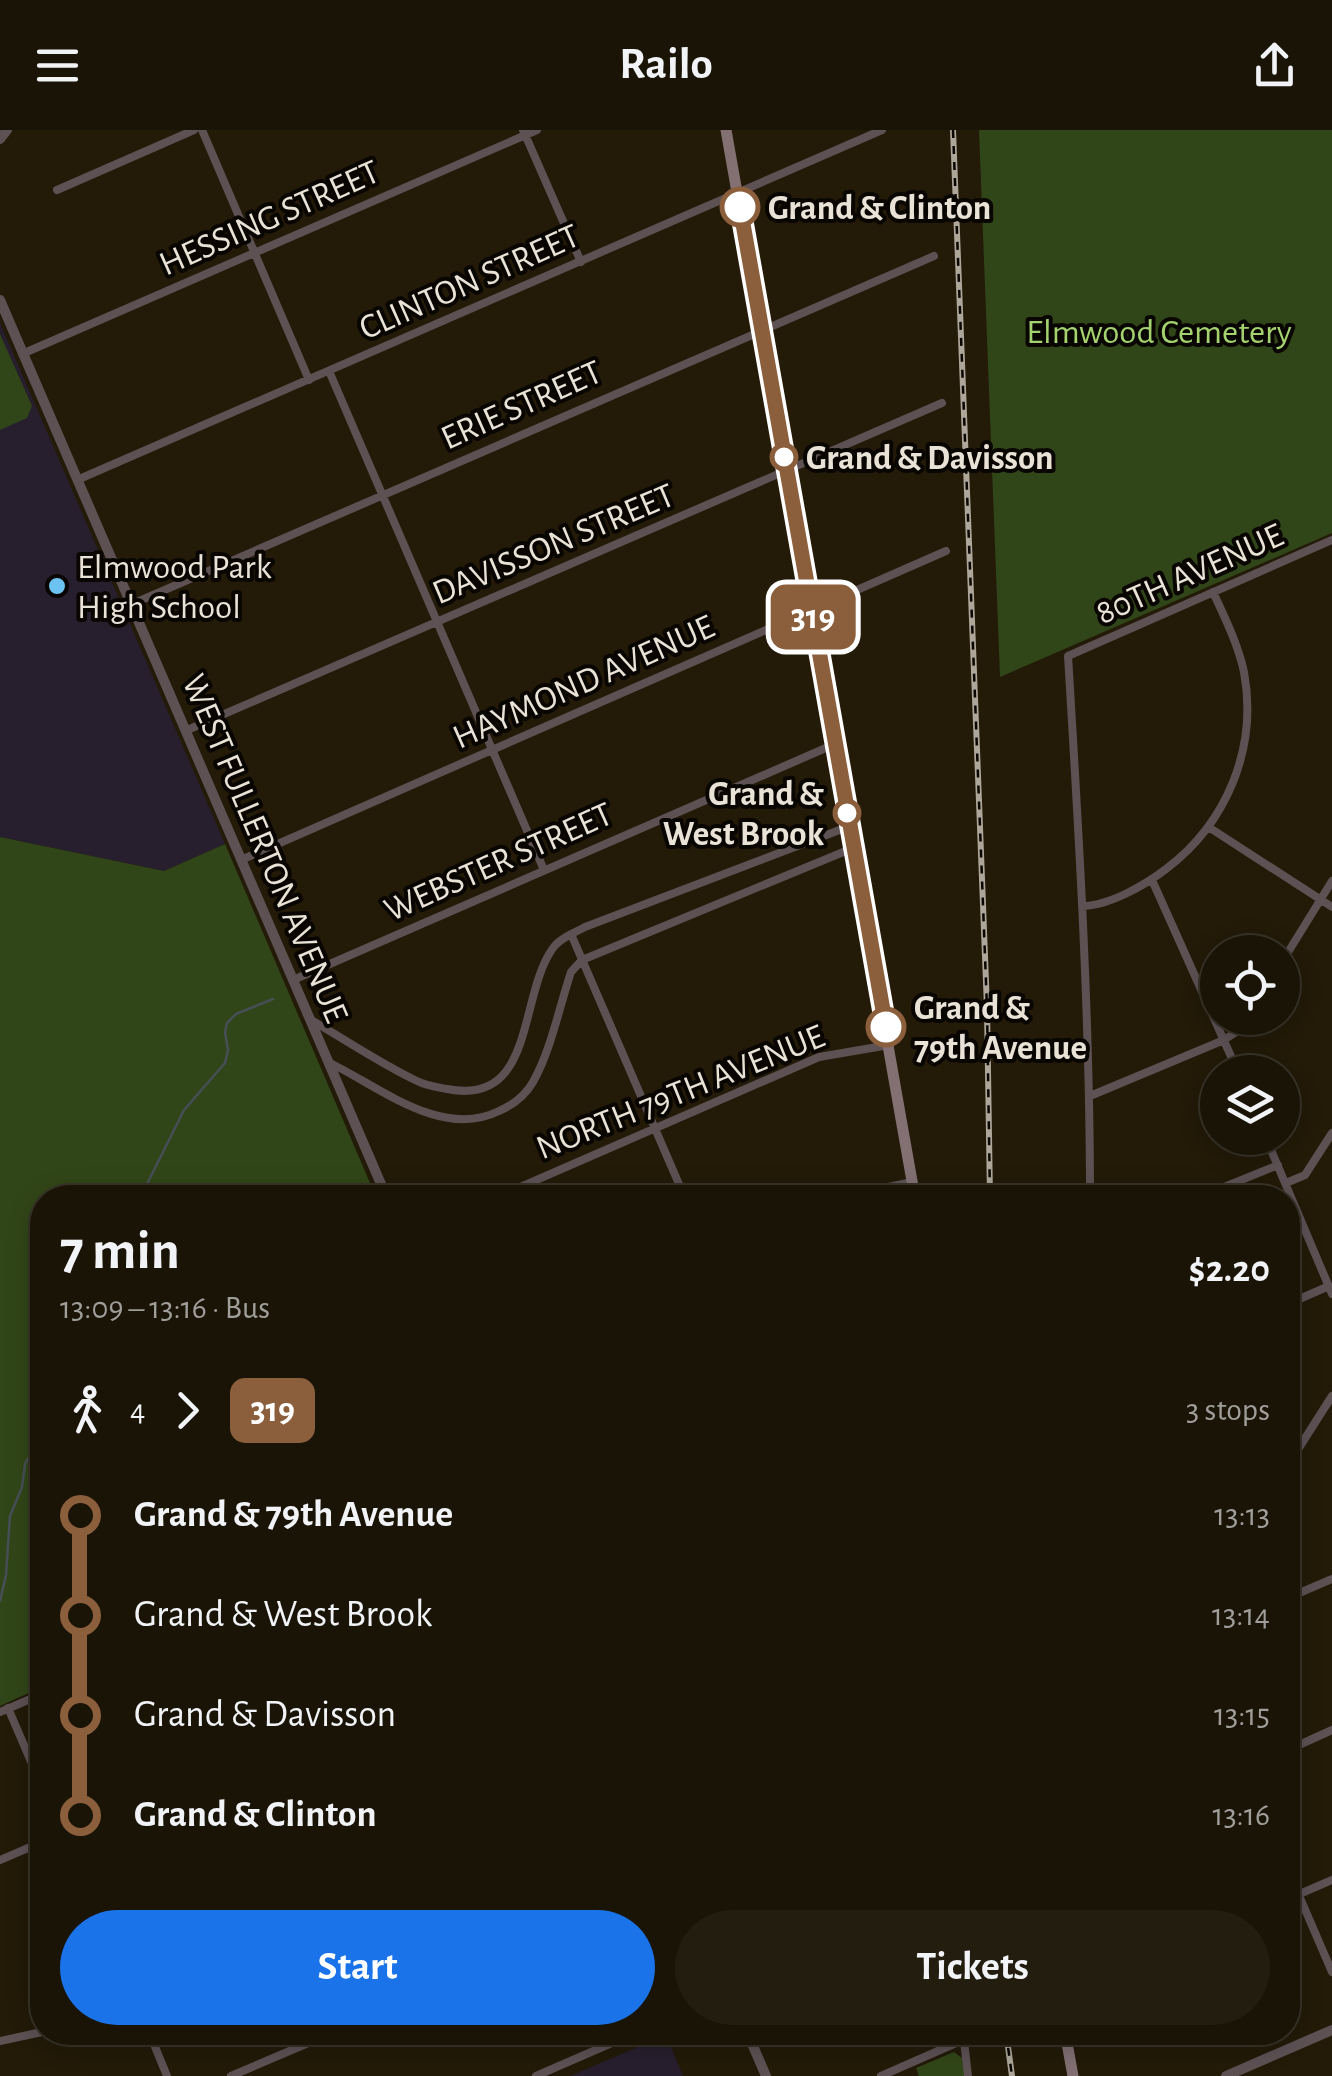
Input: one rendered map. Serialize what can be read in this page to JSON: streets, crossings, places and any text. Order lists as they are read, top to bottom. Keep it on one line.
{"streets":{"street":["HESSING STREET","CLINTON STREET","ERIE STREET","DAVISSON STREET","80TH AVENUE","HAYMOND AVENUE","WEST FULLERTON AVENUE","WEBSTER STREET","NORTH 79TH AVENUE"]},"crossings":[["HESSING STREET","WEST FULLERTON AVENUE"],["CLINTON STREET","WEST FULLERTON AVENUE"],["ERIE STREET","WEST FULLERTON AVENUE"],["DAVISSON STREET","WEST FULLERTON AVENUE"],["HAYMOND AVENUE","WEST FULLERTON AVENUE"],["WEST FULLERTON AVENUE","WEBSTER STREET"]],"parks":["Elmwood Cemetery"],"places":["Grand & Clinton","Grand & Davisson","Elmwood Park High School","Grand & West Brook","Grand & 79th Avenue"],"lines":["bus line 319"],"page":{"header":"Railo","on_map":"319","heading":["7 min","13:09 – 13:16 · Bus","$2.20"],"legs":["4","319","3 stops"],"list":[{"name":"Grand & 79th Avenue","value":"13:13"},{"name":"Grand & West Brook","value":"13:14"},{"name":"Grand & Davisson","value":"13:15"},{"name":"Grand & Clinton","value":"13:16"}],"buttons":["Start","Tickets"]}}
